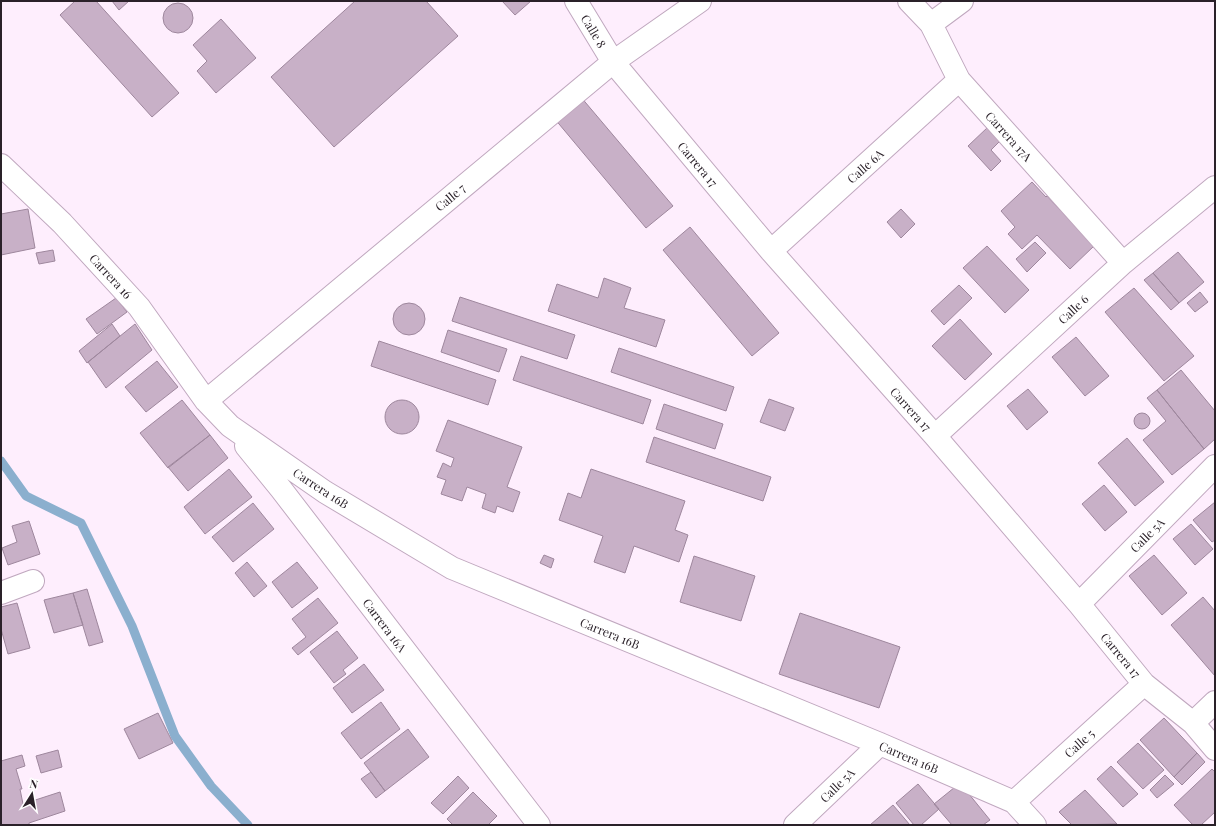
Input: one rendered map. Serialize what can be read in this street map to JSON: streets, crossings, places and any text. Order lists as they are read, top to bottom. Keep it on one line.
{"streets":{"street":["Calle 8","Carrera 17A","Carrera 17","Calle 6A","Calle 7","Carrera 16","Calle 6","Carrera 16B","Calle 5A","Carrera 16A","Calle 5"]},"crossings":[["Calle 8","Carrera 17"],["Calle 8","Calle 7"],["Carrera 17A","Calle 6A"],["Carrera 17A","Calle 6"],["Carrera 17","Calle 6A"],["Carrera 17","Calle 7"],["Carrera 17","Calle 6"],["Carrera 17","Calle 5A"],["Carrera 17","Calle 5"],["Calle 7","Carrera 16"],["Calle 7","Carrera 16B"],["Carrera 16","Carrera 16B"],["Carrera 16B","Calle 5A"],["Carrera 16B","Carrera 16A"],["Carrera 16B","Calle 5"]],"north":"top"}
